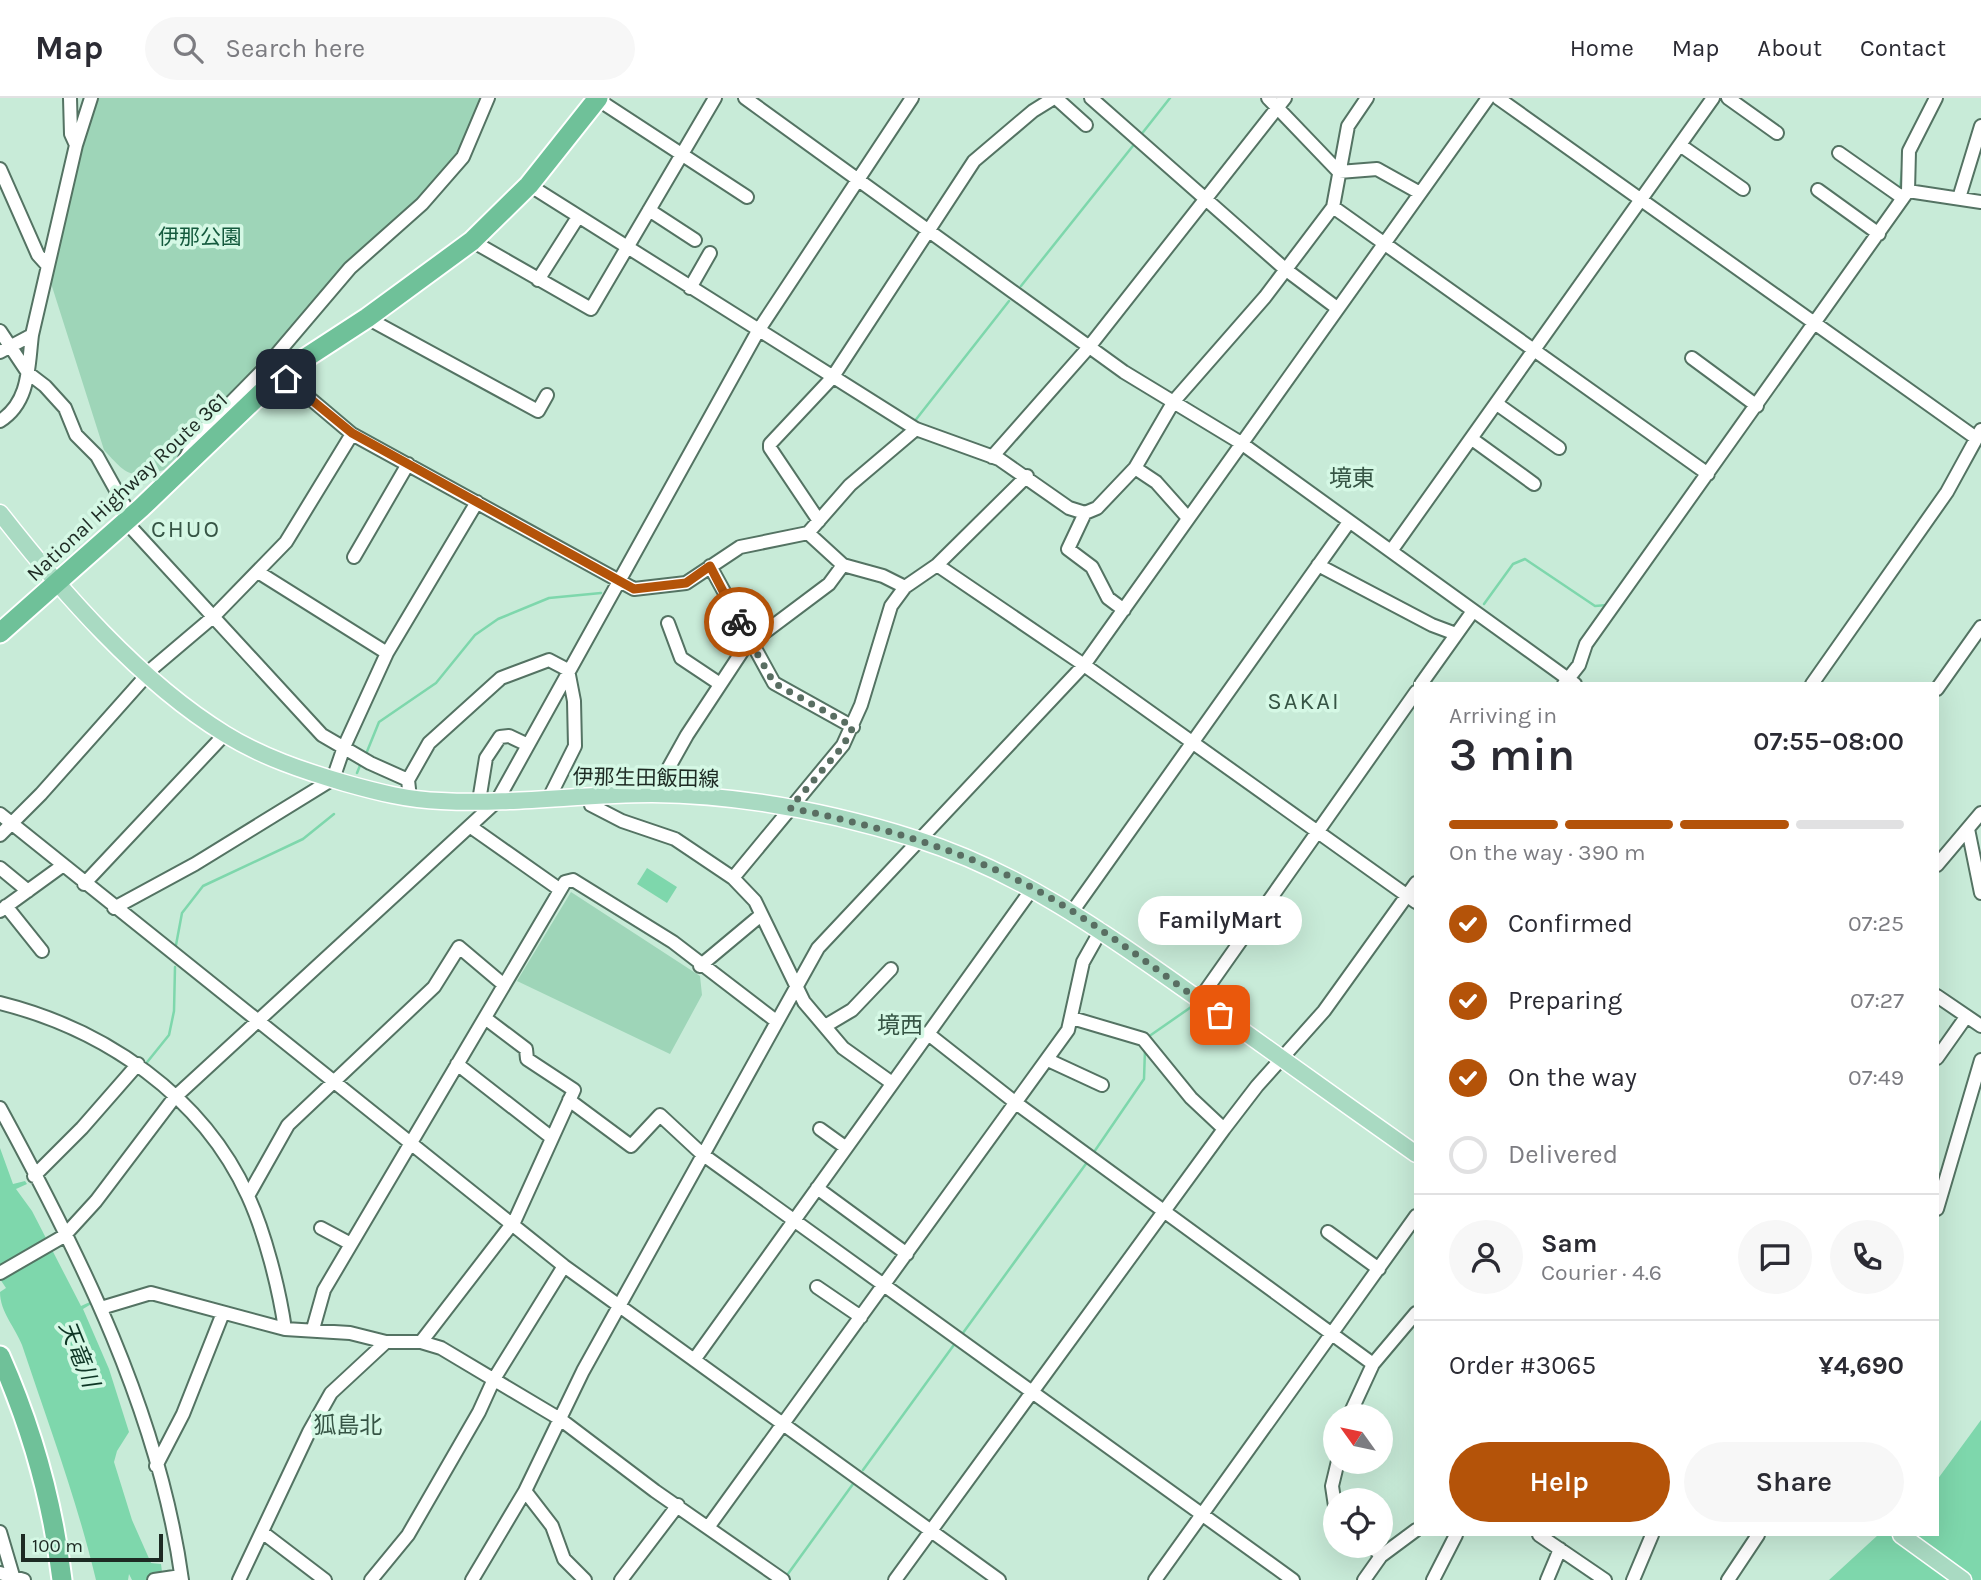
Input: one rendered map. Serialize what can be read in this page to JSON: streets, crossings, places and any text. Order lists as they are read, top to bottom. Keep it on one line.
{"streets":{"highway":["National Highway Route 361"],"main road":["伊那生田飯田線"]},"crossings":[["National Highway Route 361","伊那生田飯田線"]],"districts":["境東","CHUO","SAKAI","境西","狐島北"],"water":["天竜川"],"parks":["伊那公園"],"places":["FamilyMart"],"scale_bar":"100 m","north":"top left","page":{"header":"Map","search":"Search here","nav":["Home","Map","About","Contact"],"heading":["3 min","Arriving in","07:55–08:00"],"panel":["Sam","Courier · 4.6","Order #3065","¥4,690"],"bar":"On the way · 390 m","list":[["Confirmed","07:25"],["Preparing","07:27"],["On the way","07:49"],"Delivered"],"bubble":"FamilyMart","buttons":["Help","Share"],"scale":"100 m"}}
